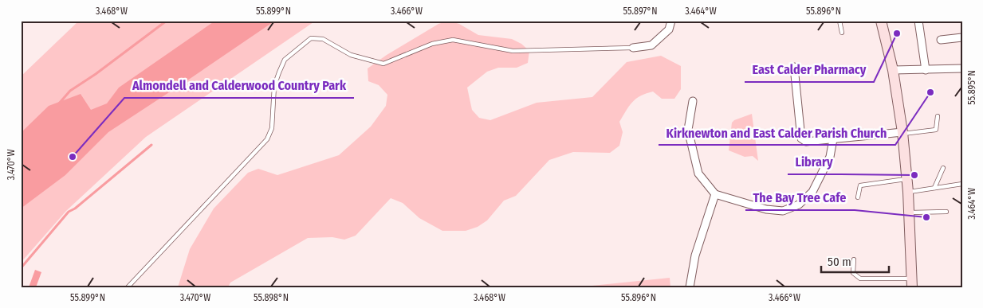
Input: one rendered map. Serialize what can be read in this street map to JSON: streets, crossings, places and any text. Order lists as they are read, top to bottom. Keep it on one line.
{"places":["East Calder Pharmacy","Kirknewton and East Calder Parish Church","Almondell and Calderwood Country Park","Library","The Bay Tree Cafe"],"scale_bar":"50 m","coordinates":["3.468°W","55.899°N","3.466°W","55.897°N","3.464°W","55.896°N","55.895°N","3.470°W","55.898°N"]}
